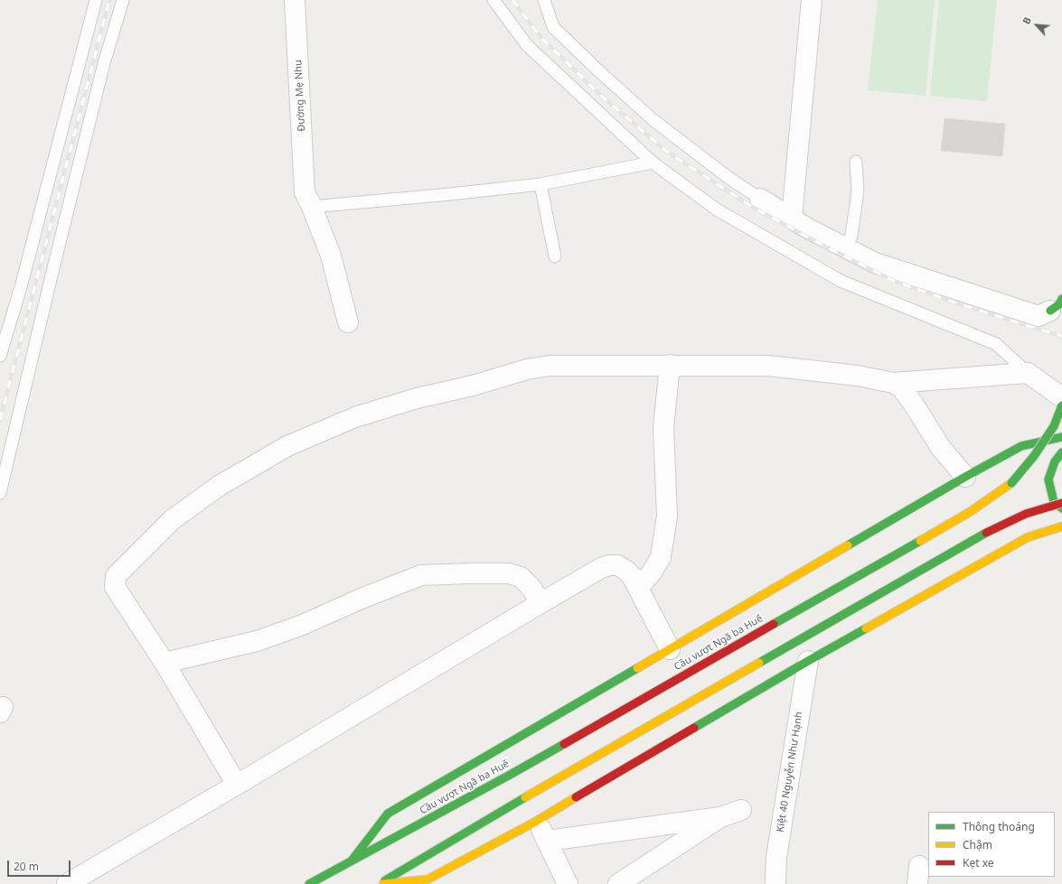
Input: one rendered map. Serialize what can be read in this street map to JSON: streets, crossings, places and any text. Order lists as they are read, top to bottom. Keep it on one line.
{"streets":{"main road":["Cầu vượt Ngã ba Huế"],"street":["Đường Mẹ Nhu","Kiệt 40 Nguyễn Như Hạnh"]},"legend":["Thông thoáng","Chậm","Kẹt xe"],"scale_bar":"20 m","north":"top left"}
